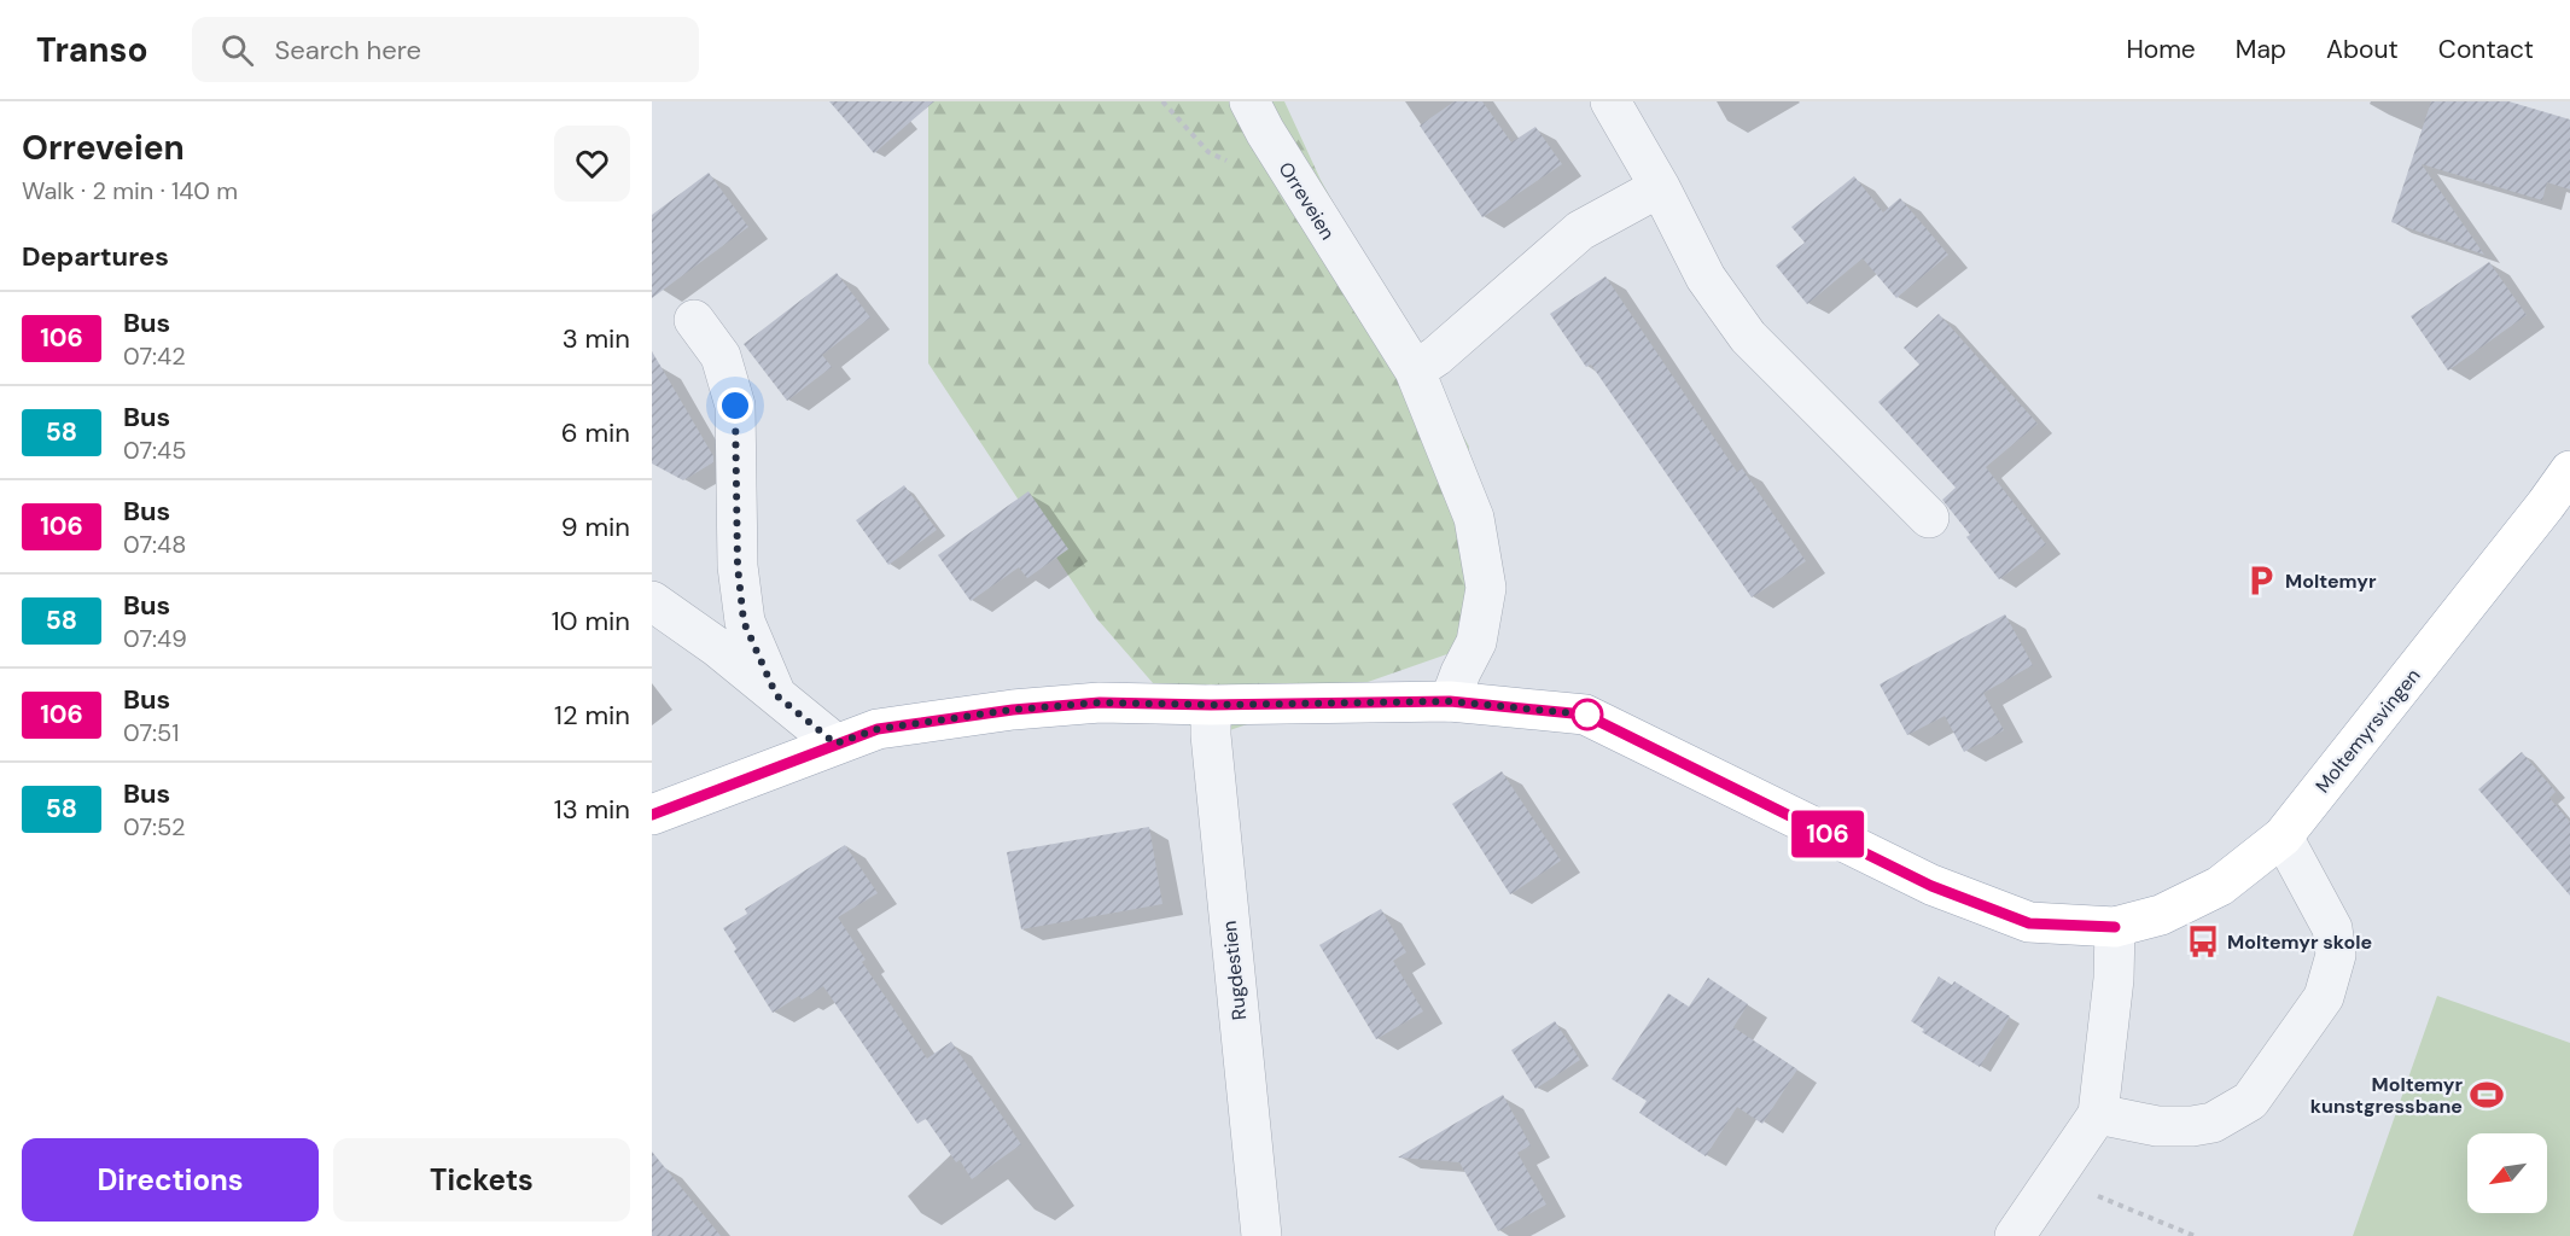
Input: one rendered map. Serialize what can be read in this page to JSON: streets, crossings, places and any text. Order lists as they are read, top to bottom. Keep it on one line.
{"streets":{"main road":["Moltemyrsvingen"],"street":["Orreveien","Rugdestien"]},"crossings":[["Orreveien","Moltemyrsvingen"],["Moltemyrsvingen","Rugdestien"]],"places":{"parking":["Moltemyr"],"bus stop":["Moltemyr skole"],"sports":["Moltemyr kunstgressbane"]},"lines":["bus line 106"],"north":"bottom left","page":{"header":"Transo","search":"Search here","nav":["Home","Map","About","Contact"],"heading":[["Orreveien","Walk · 2 min · 140 m"],"Departures"],"on_map":"106","list":[{"mark":"106","name":"Bus","note":"07:42","value":"3 min"},{"mark":"58","name":"Bus","note":"07:45","value":"6 min"},{"mark":"106","name":"Bus","note":"07:48","value":"9 min"},{"mark":"58","name":"Bus","note":"07:49","value":"10 min"},{"mark":"106","name":"Bus","note":"07:51","value":"12 min"},{"mark":"58","name":"Bus","note":"07:52","value":"13 min"}],"buttons":["Directions","Tickets"]}}
